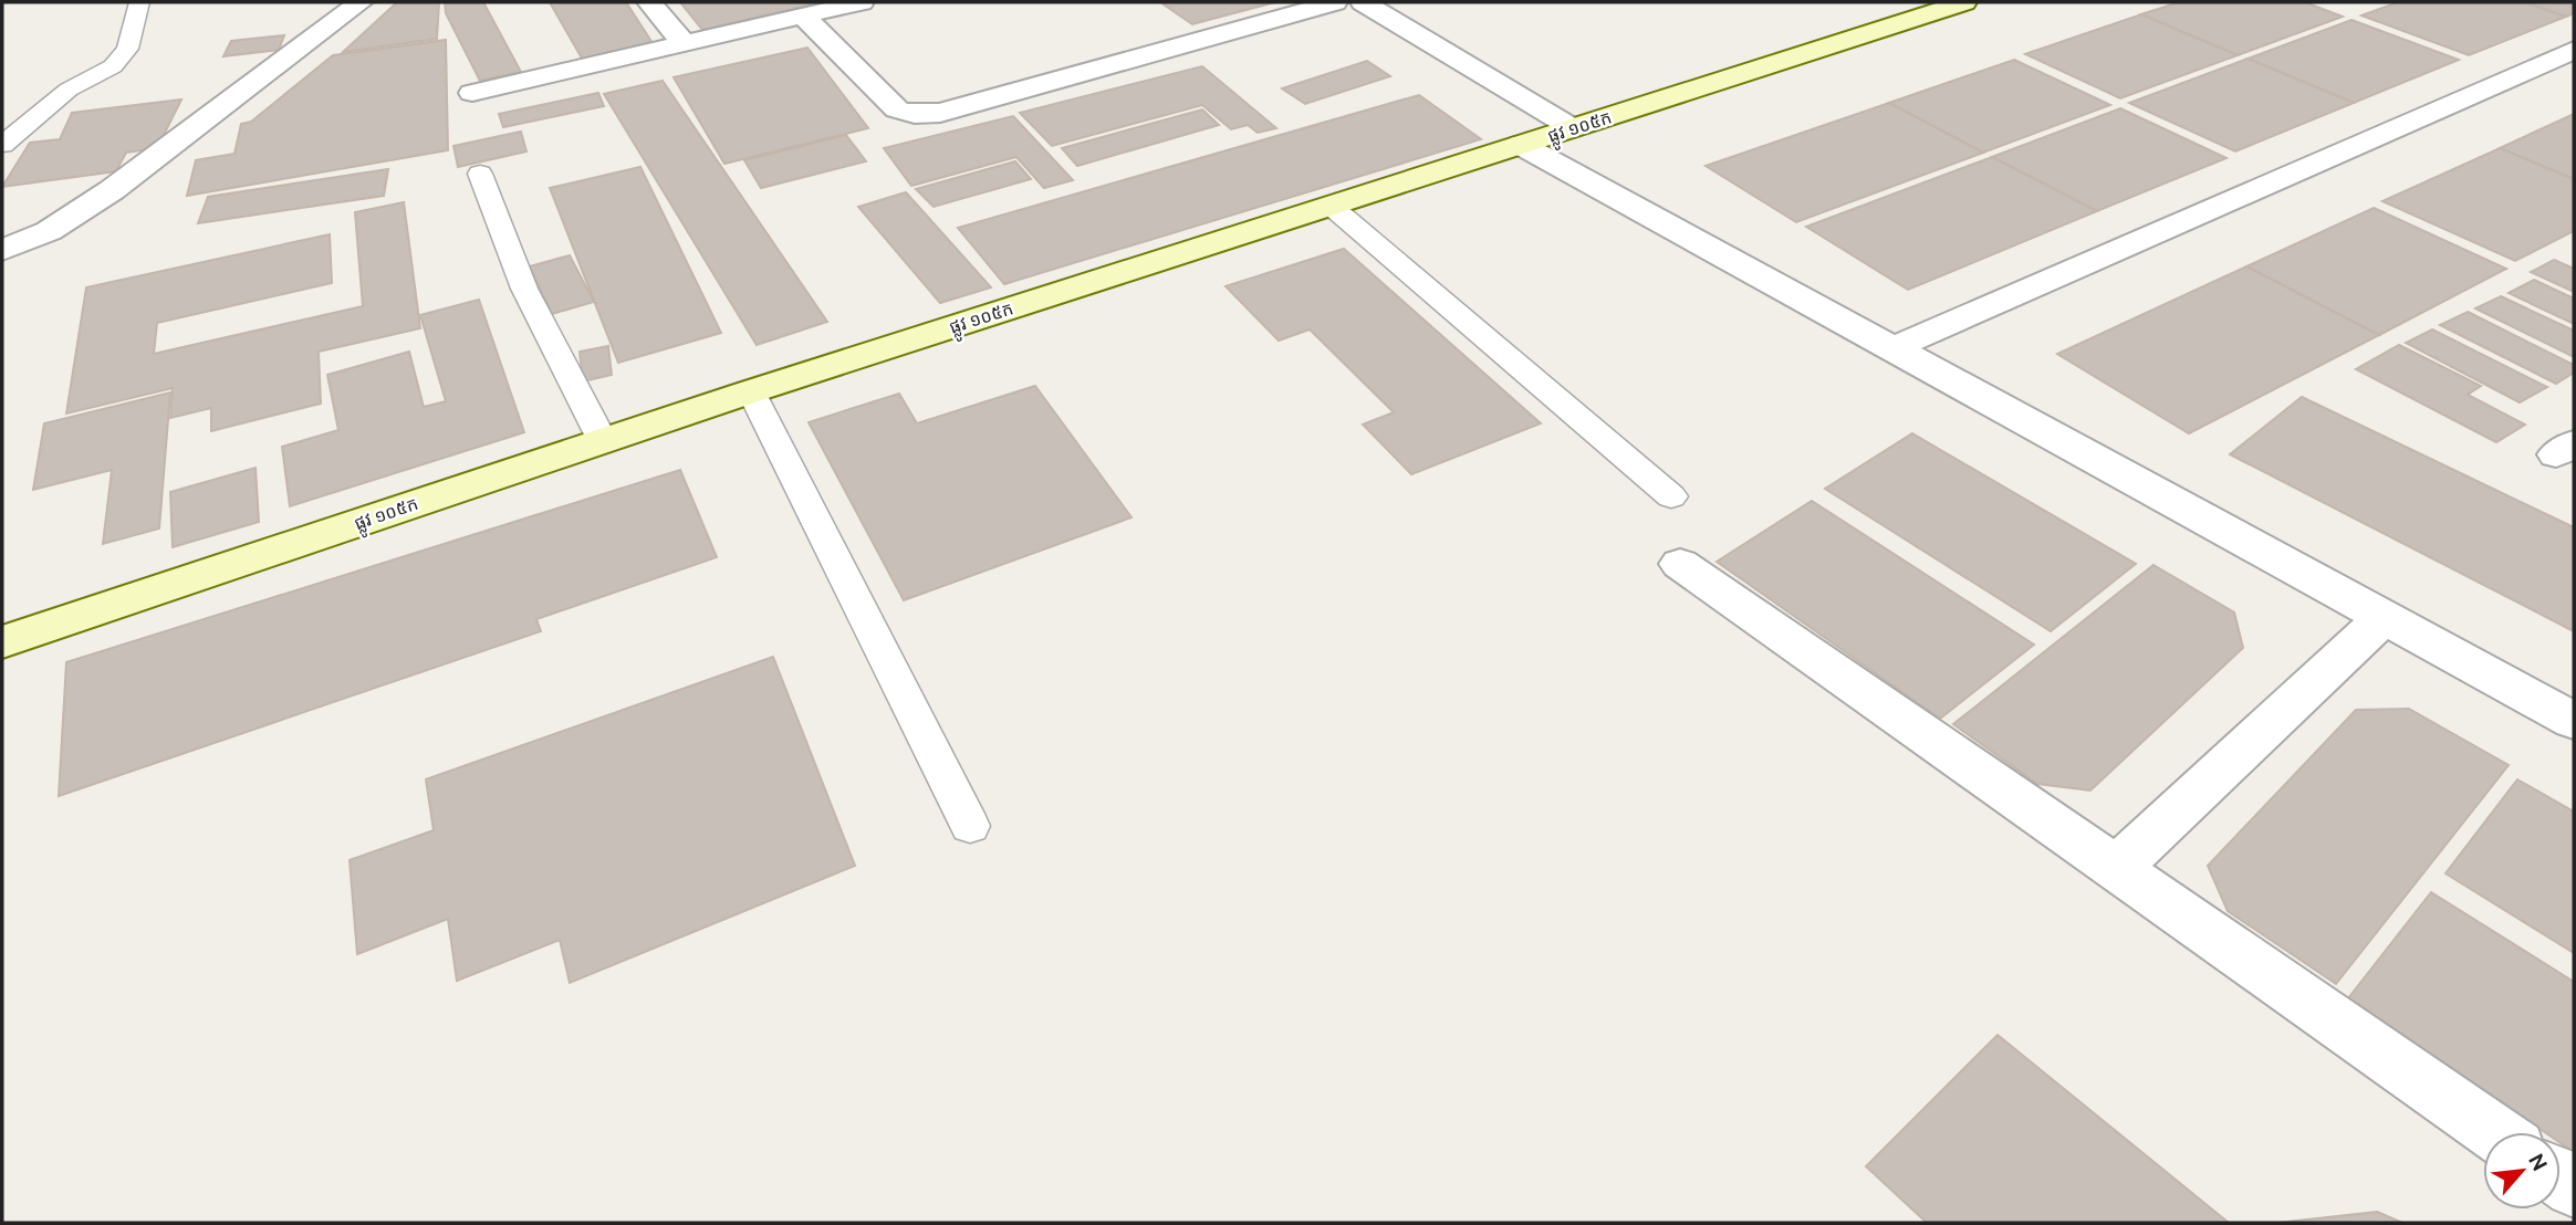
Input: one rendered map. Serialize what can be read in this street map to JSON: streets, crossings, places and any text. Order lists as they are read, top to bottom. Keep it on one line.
{"streets":{"main road":["ផ្លូវ ១០៥ក"]},"north":"top right"}
